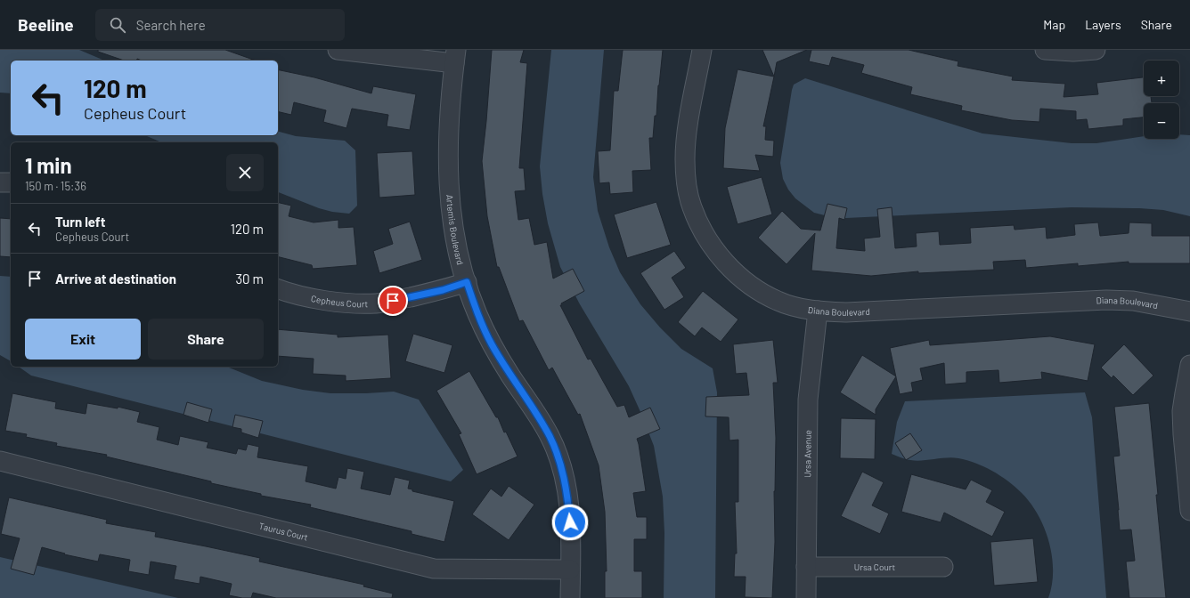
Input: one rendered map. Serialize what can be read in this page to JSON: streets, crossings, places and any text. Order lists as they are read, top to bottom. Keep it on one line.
{"streets":{"street":["Artemis Boulevard","Cepheus Court","Diana Boulevard","Ursa Avenue","Taurus Court","Ursa Court"]},"crossings":[["Artemis Boulevard","Cepheus Court"],["Artemis Boulevard","Taurus Court"],["Diana Boulevard","Ursa Avenue"],["Ursa Avenue","Ursa Court"]],"page":{"header":"Beeline","search":"Search here","nav":["Map","Layers","Share"],"map_buttons":["+","−"],"turn":["120 m","Cepheus Court"],"heading":["1 min","150 m · 15:36"],"list":[{"name":"Turn left","note":"Cepheus Court","value":"120 m"},{"name":"Arrive at destination","value":"30 m"}],"buttons":["Exit","Share"]}}
